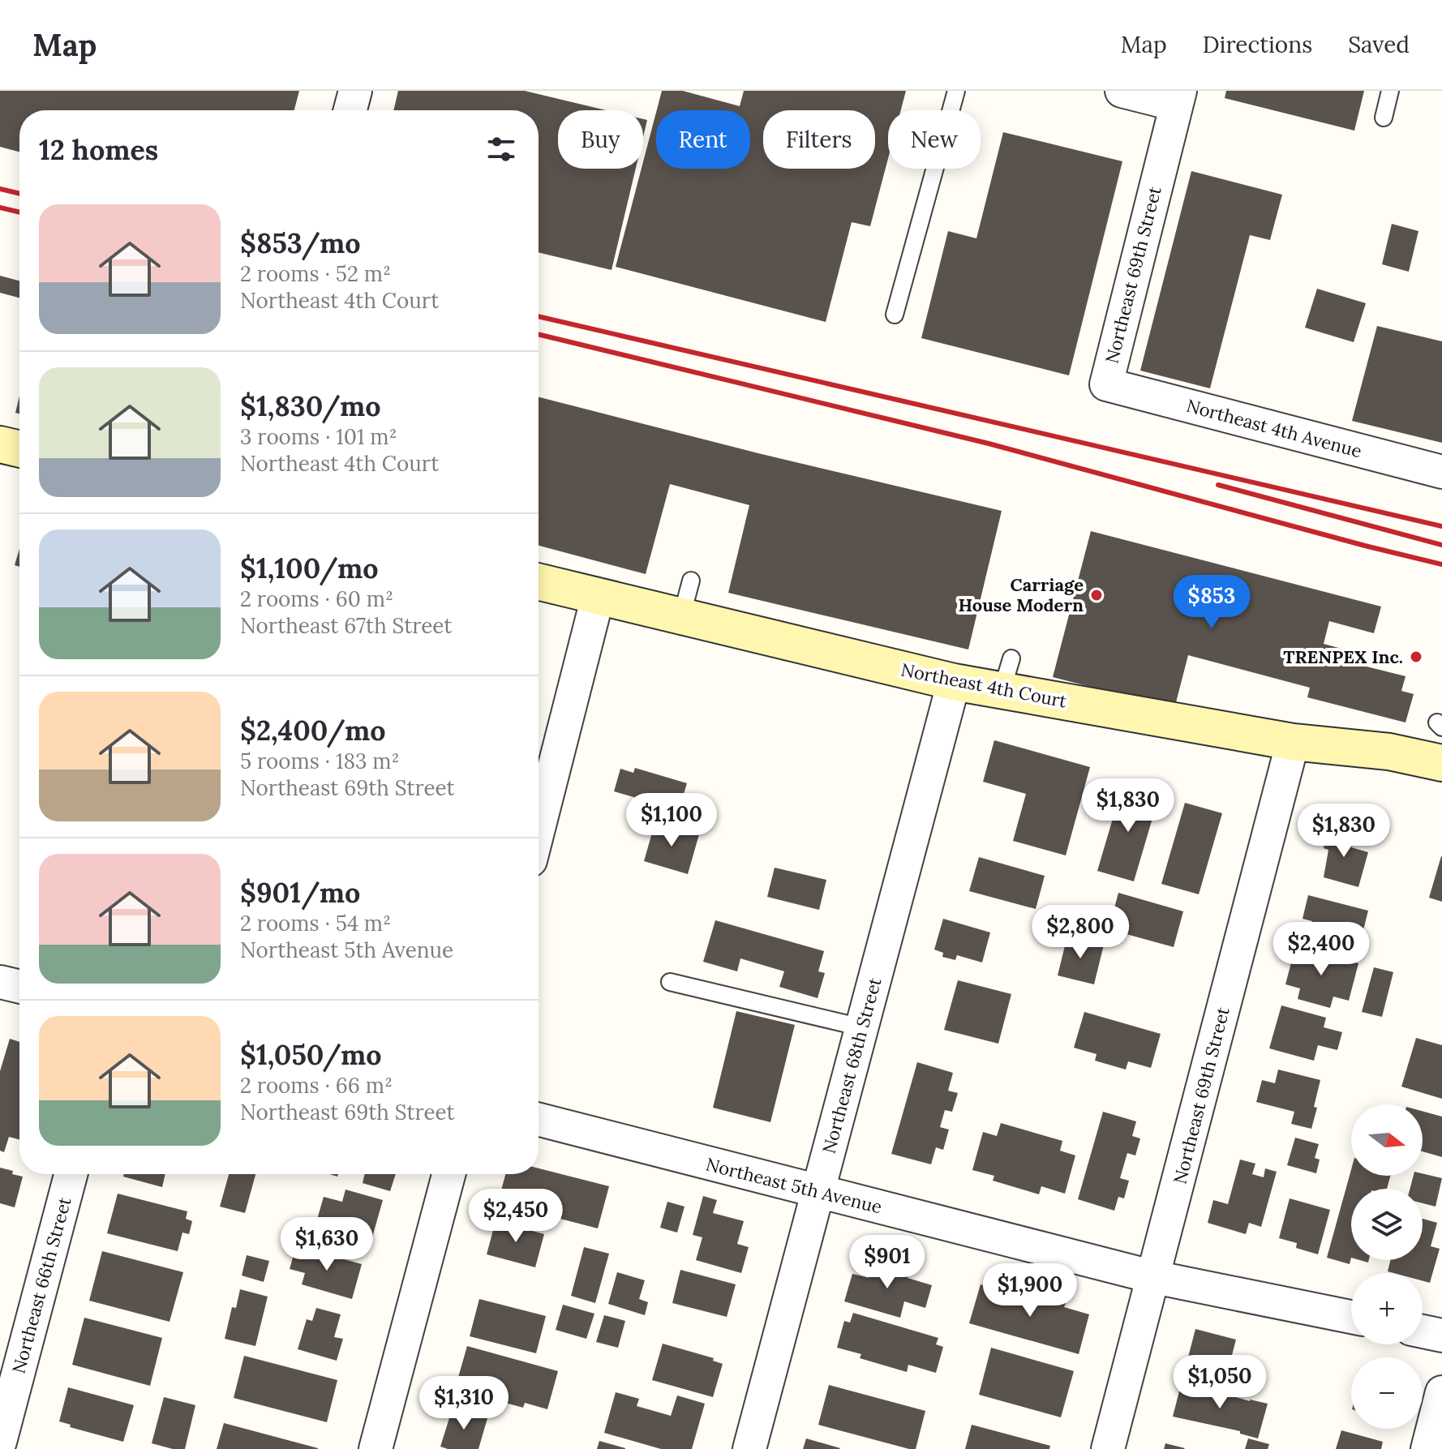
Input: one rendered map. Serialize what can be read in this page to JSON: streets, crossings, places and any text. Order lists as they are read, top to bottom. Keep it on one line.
{"streets":{"street":["Northeast 69th Street","Northeast 4th Avenue","Northeast 4th Court","Northeast 68th Street","Northeast 5th Avenue","Northeast 66th Street"]},"crossings":[["Northeast 69th Street","Northeast 4th Avenue"],["Northeast 69th Street","Northeast 4th Court"],["Northeast 69th Street","Northeast 5th Avenue"],["Northeast 4th Court","Northeast 68th Street"],["Northeast 68th Street","Northeast 5th Avenue"]],"places":["Carriage House Modern","TRENPEX Inc."],"north":"right","page":{"header":"Map","nav":["Map","Directions","Saved"],"chip":["Buy","Rent","Filters","New"],"heading":"12 homes","list":[{"name":"$853/mo","note":"2 rooms · 52 m² · Northeast 4th Court"},{"name":"$1,830/mo","note":"3 rooms · 101 m² · Northeast 4th Court"},{"name":"$1,100/mo","note":"2 rooms · 60 m² · Northeast 67th Street"},{"name":"$2,400/mo","note":"5 rooms · 183 m² · Northeast 69th Street"},{"name":"$901/mo","note":"2 rooms · 54 m² · Northeast 5th Avenue"},{"name":"$1,050/mo","note":"2 rooms · 66 m² · Northeast 69th Street"}],"price":["$853","$1,830","$1,100","$1,830","$2,800","$2,400","$2,450","$1,630","$901","$1,900","$1,050","$1,310"],"map_buttons":["+","−"]}}
